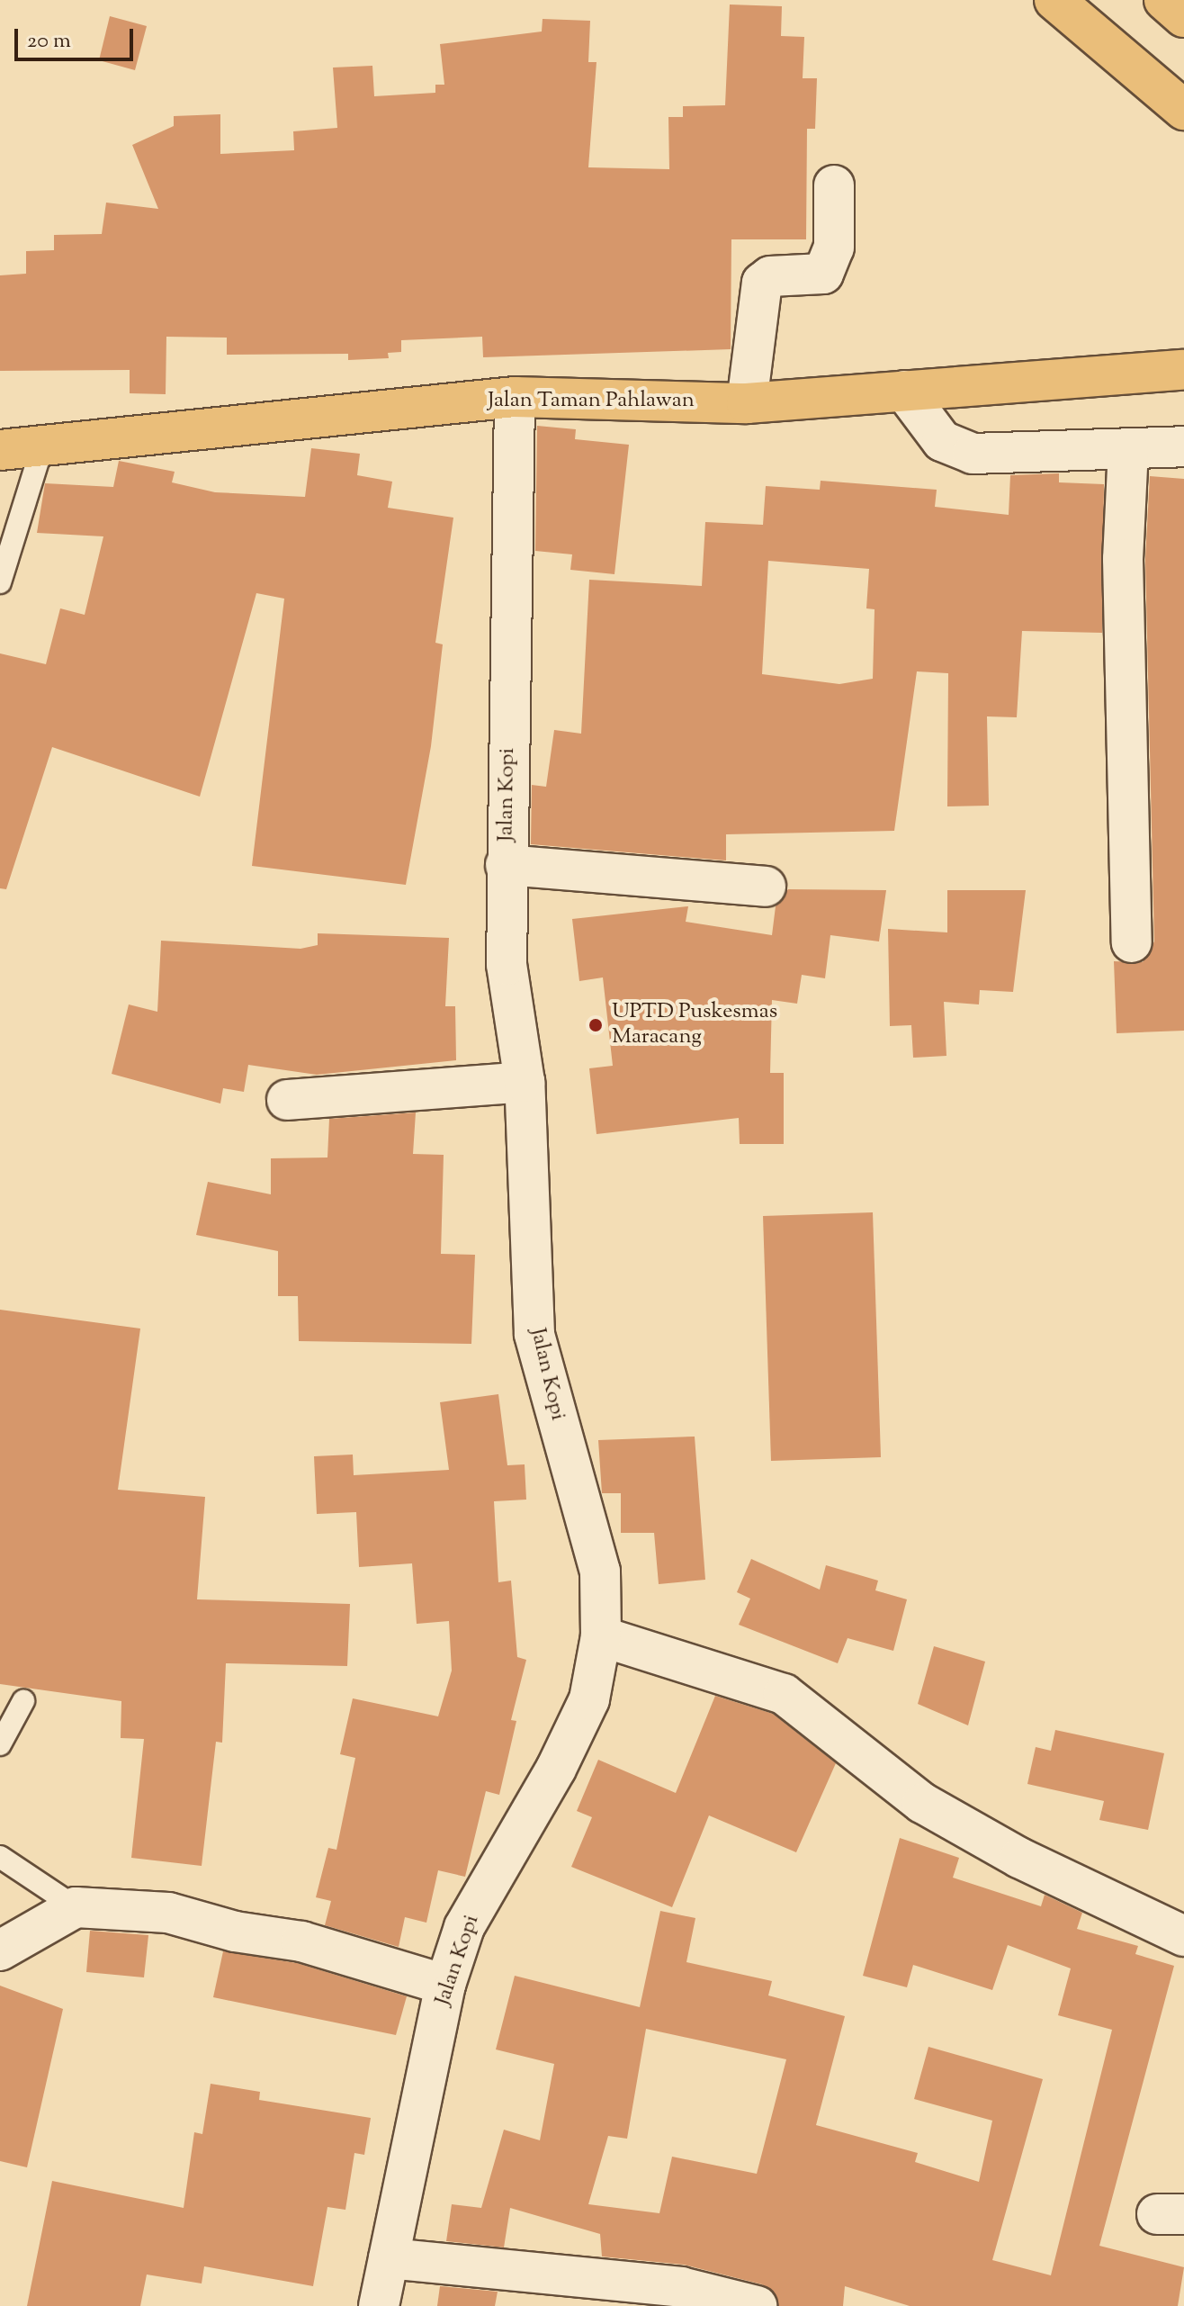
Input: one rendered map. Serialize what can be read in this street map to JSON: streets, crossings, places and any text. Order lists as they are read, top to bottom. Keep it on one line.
{"streets":{"main road":["Jalan Taman Pahlawan"],"street":["Jalan Kopi"]},"crossings":[["Jalan Taman Pahlawan","Jalan Kopi"]],"places":["UPTD Puskesmas Maracang"],"scale_bar":"20 m"}
